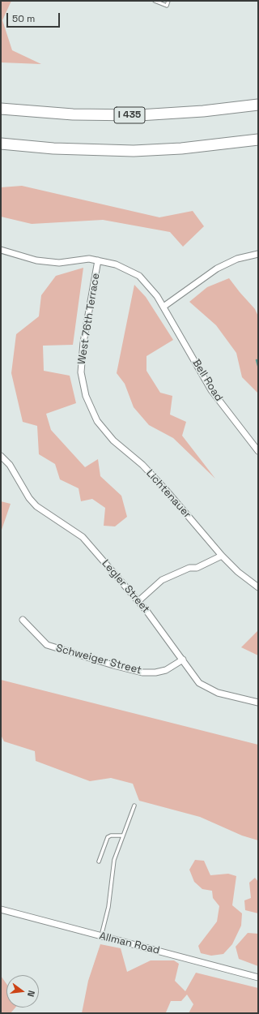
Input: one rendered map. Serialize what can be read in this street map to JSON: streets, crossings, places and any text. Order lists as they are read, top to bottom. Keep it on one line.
{"streets":{"highway":["I 435"],"street":["West 76th Terrace","Bell Road","Lichtenauer","Legler Street","Schweiger Street","Allman Road"]},"crossings":[["West 76th Terrace","Bell Road"],["West 76th Terrace","Lichtenauer"],["Legler Street","Schweiger Street"]],"scale_bar":"50 m","north":"right"}
